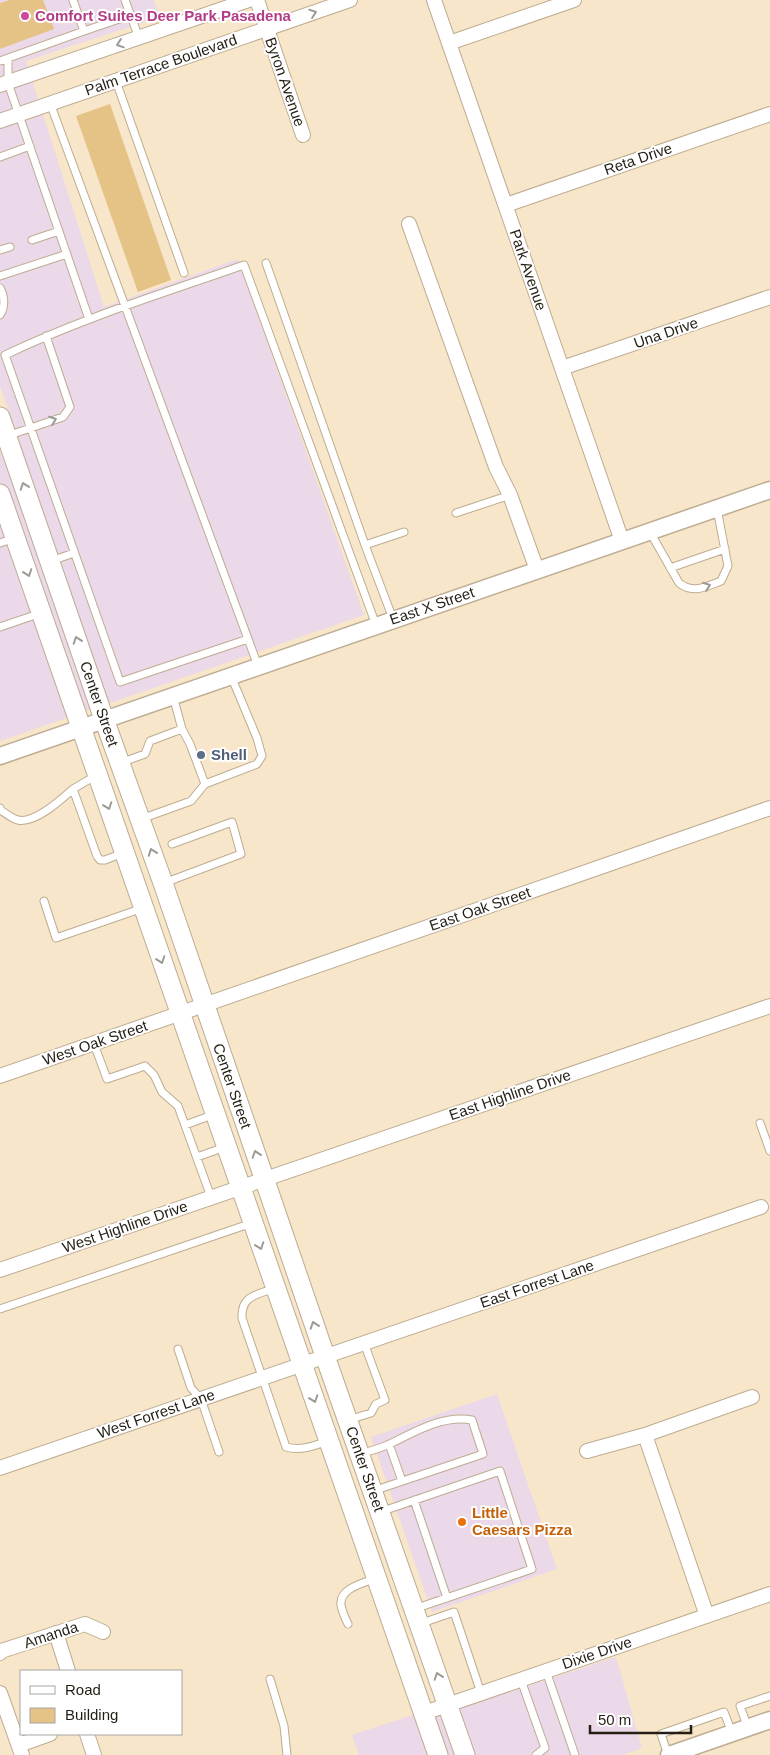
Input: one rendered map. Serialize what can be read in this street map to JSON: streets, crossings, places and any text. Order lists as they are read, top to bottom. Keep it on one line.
{"streets":{"main road":["Center Street"],"street":["Palm Terrace Boulevard","Byron Avenue","Reta Drive","Park Avenue","Una Drive","East X Street","East Oak Street","West Oak Street","East Highline Drive","West Highline Drive","East Forrest Lane","West Forrest Lane","Amanda","Dixie Drive"]},"crossings":[["Palm Terrace Boulevard","Byron Avenue"],["Reta Drive","Park Avenue"],["Park Avenue","Una Drive"],["Park Avenue","East X Street"],["East X Street","Center Street"],["Center Street","East Oak Street"],["Center Street","West Oak Street"],["Center Street","East Highline Drive"],["Center Street","West Highline Drive"],["Center Street","East Forrest Lane"],["Center Street","West Forrest Lane"],["Center Street","Dixie Drive"],["East Oak Street","West Oak Street"],["East Highline Drive","West Highline Drive"],["East Forrest Lane","West Forrest Lane"]],"places":["Comfort Suites Deer Park Pasadena","Shell","Little Caesars Pizza"],"legend":["Road","Building"],"scale_bar":"50 m"}
